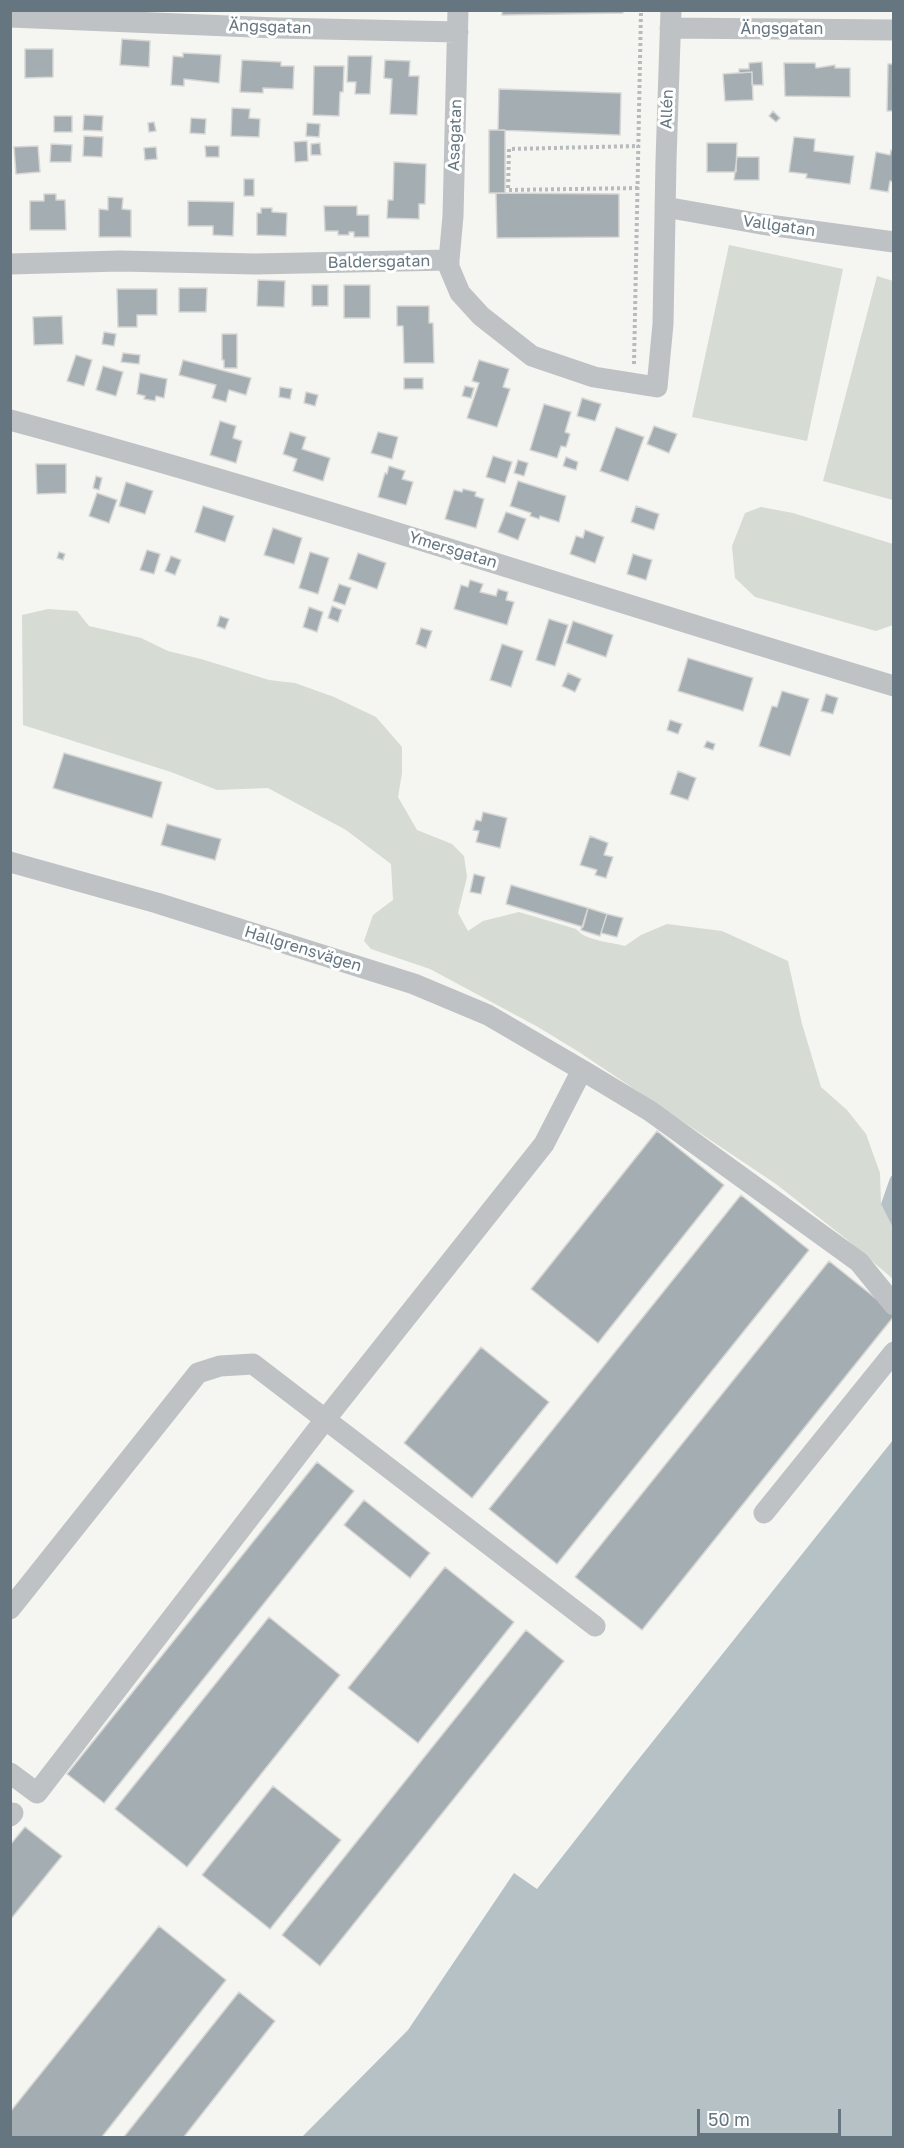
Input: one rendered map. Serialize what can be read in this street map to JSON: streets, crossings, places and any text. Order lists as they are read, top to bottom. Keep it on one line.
{"streets":{"street":["Ängsgatan","Allén","Asagatan","Vallgatan","Baldersgatan","Ymersgatan","Hallgrensvägen"]},"crossings":[["Ängsgatan","Allén"],["Ängsgatan","Asagatan"],["Allén","Vallgatan"],["Allén","Baldersgatan"],["Asagatan","Baldersgatan"],["Vallgatan","Baldersgatan"]],"scale_bar":"50 m"}
